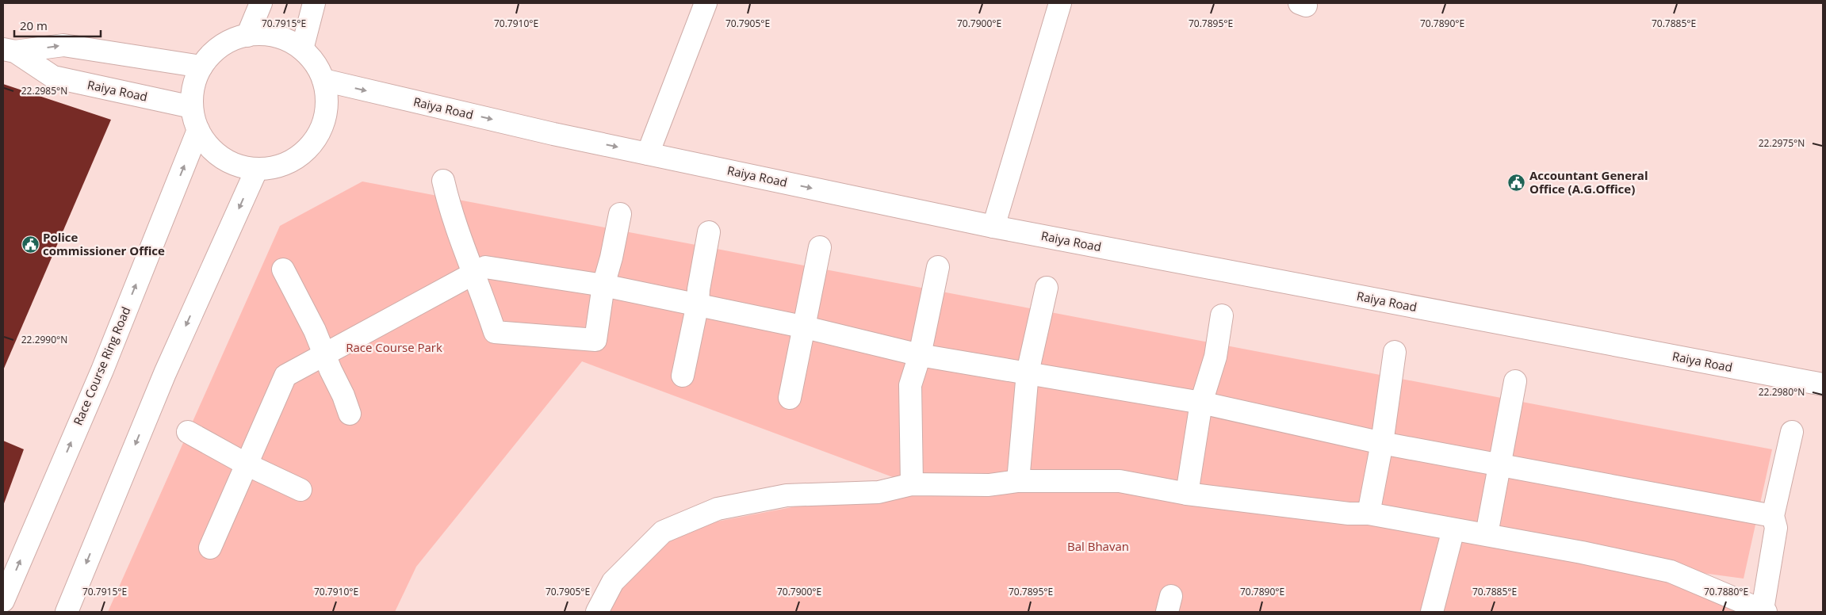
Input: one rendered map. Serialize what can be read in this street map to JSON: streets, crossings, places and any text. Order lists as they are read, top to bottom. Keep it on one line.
{"streets":{"street":["Raiya Road","Race Course Ring Road"]},"crossings":[["Raiya Road","Race Course Ring Road"]],"parks":["Race Course Park","Bal Bhavan"],"places":{"public building":["Accountant General Office (A.G.Office)","Police commissioner Office"]},"scale_bar":"20 m","coordinates":["70.7915°E","70.7910°E","70.7905°E","70.7900°E","70.7895°E","70.7890°E","70.7885°E","22.2985°N","22.2975°N","22.2990°N","22.2980°N","70.7880°E"]}
